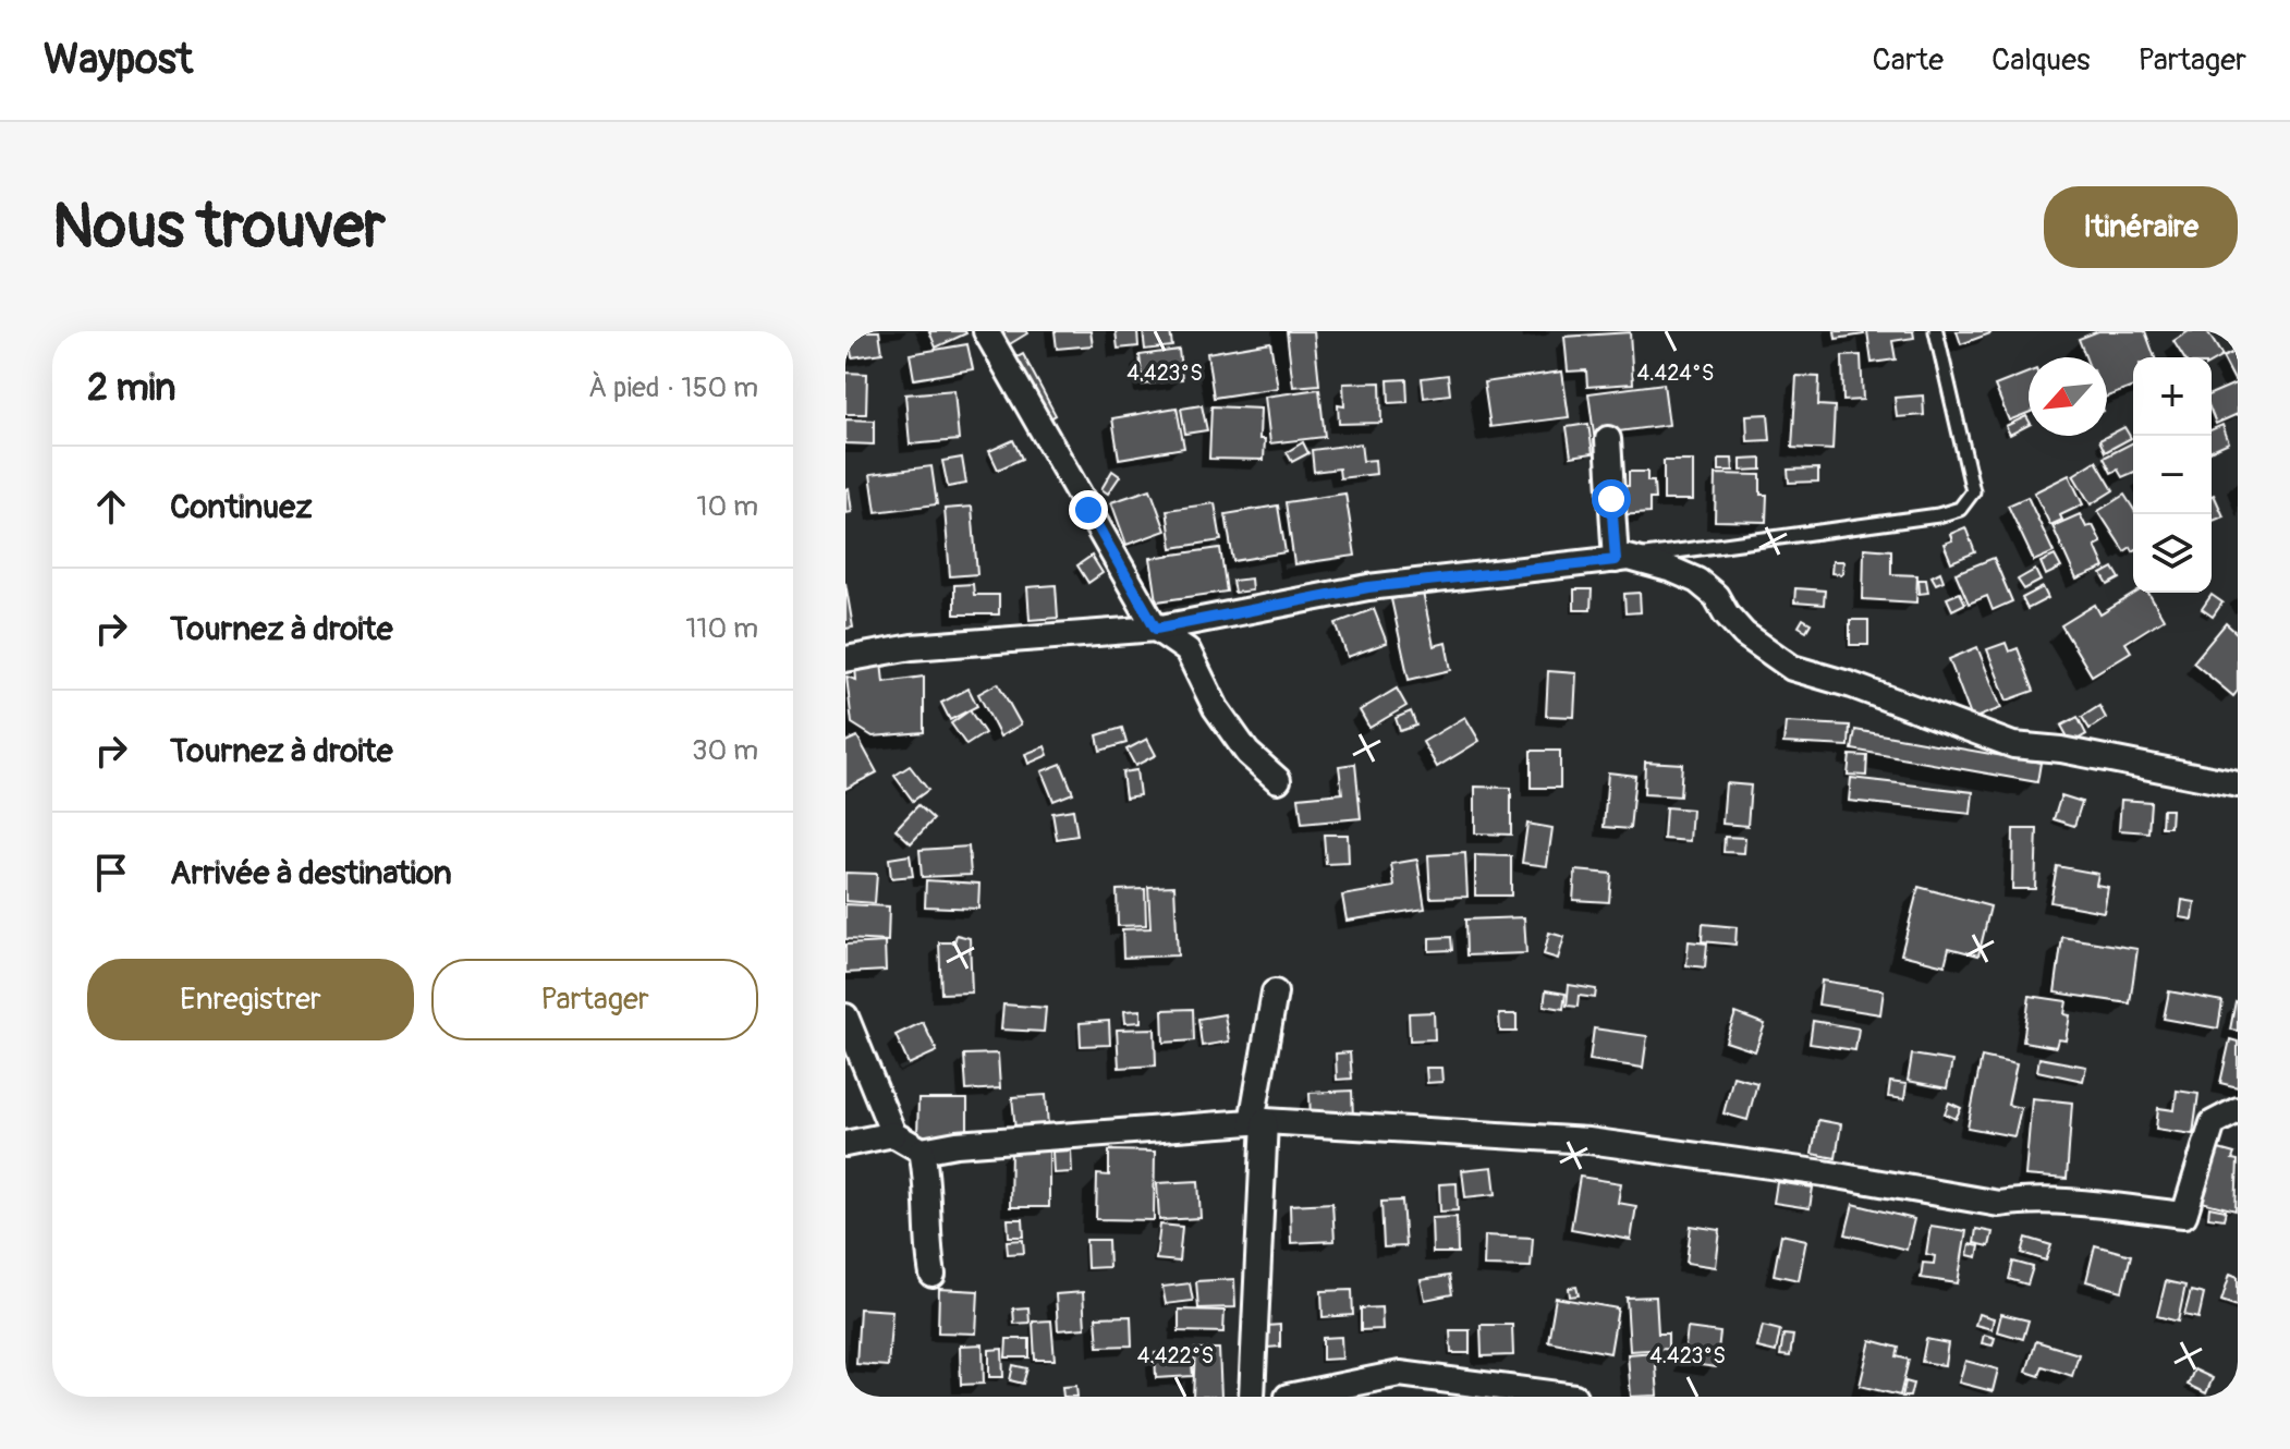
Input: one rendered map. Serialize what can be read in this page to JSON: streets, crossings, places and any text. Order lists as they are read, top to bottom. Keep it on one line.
{"north":"bottom left","page":{"header":"Waypost","nav":["Carte","Calques","Partager"],"buttons":["Itinéraire",["Enregistrer","Partager"]],"title":"Nous trouver","heading":["2 min","À pied · 150 m"],"map_buttons":["+","−"],"list":[["Continuez","10 m"],["Tournez à droite","110 m"],["Tournez à droite","30 m"],"Arrivée à destination"]},"coordinates":["4.423°S","4.424°S","4.422°S"]}
